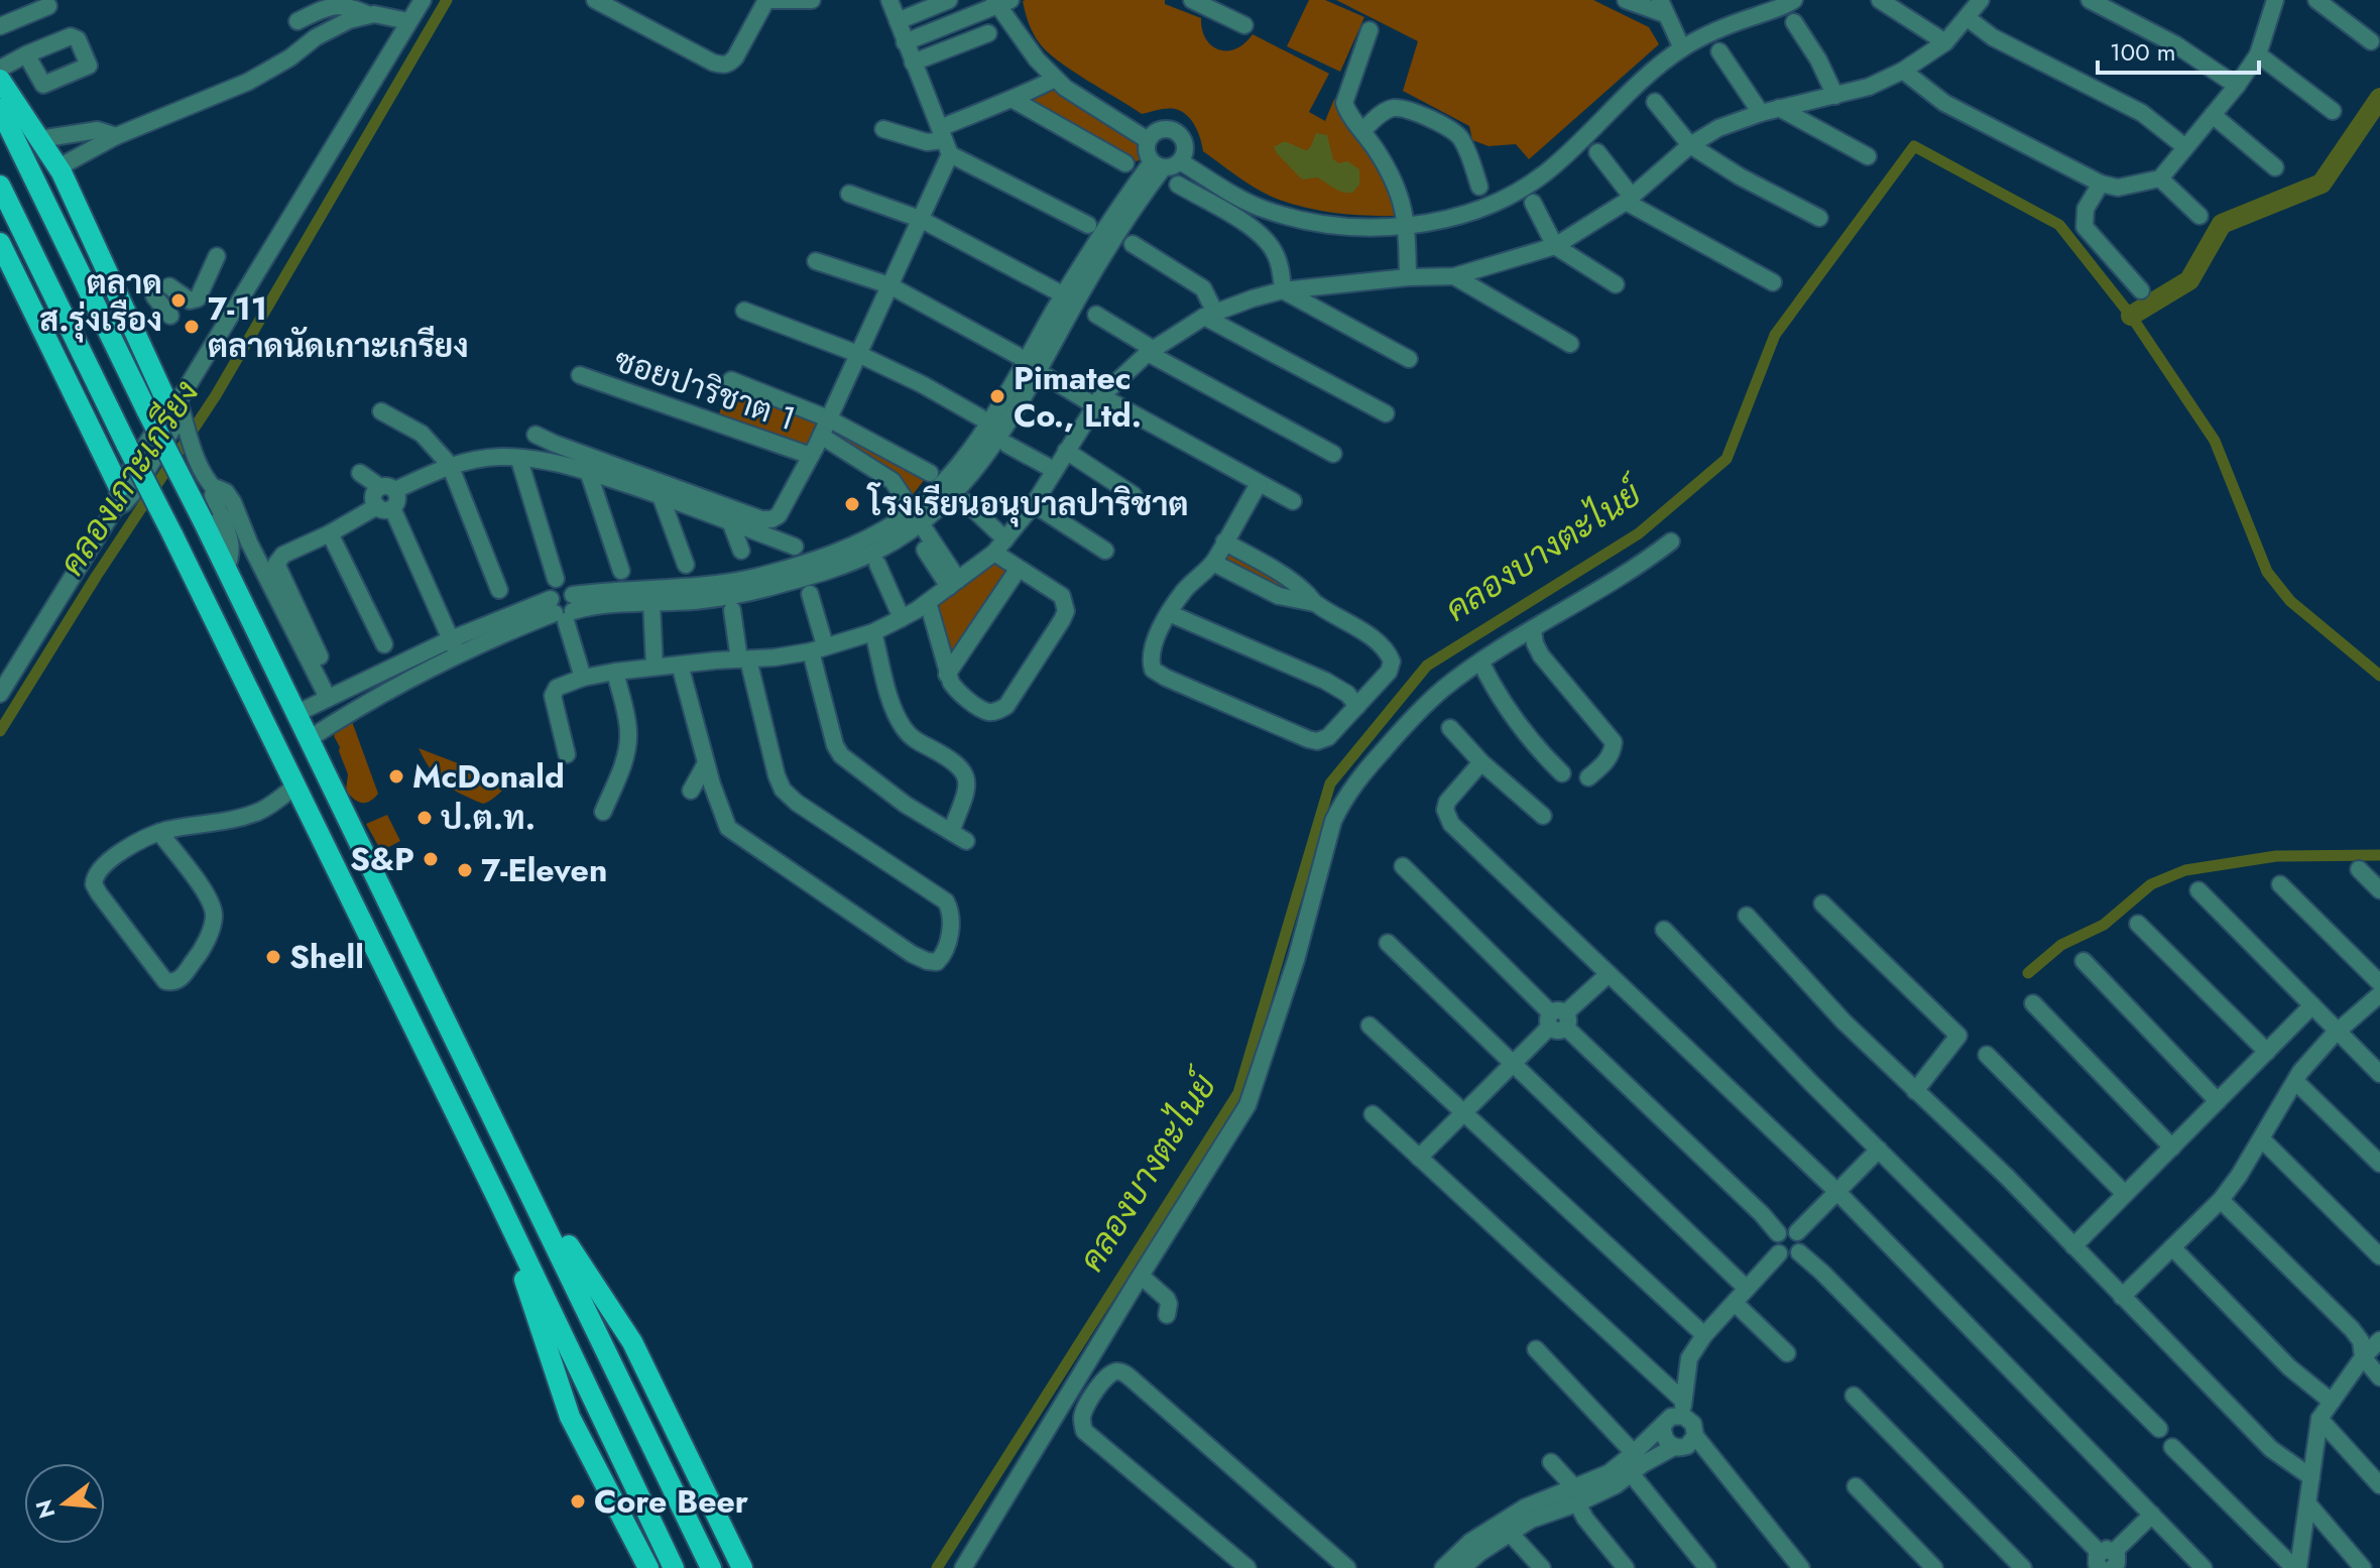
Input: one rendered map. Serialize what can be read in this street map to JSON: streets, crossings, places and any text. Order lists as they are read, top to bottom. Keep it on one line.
{"streets":{"street":["ซอยปาริชาต 1"]},"water":["คลองเกาะเกรียง","คลองบางตะไนย์"],"places":["ตลาด ส.รุ่งเรือง","7-11 ตลาดนัดเกาะเกรียง","Pimatec Co., Ltd.","โรงเรียนอนุบาลปาริชาต","McDonald","ป.ต.ท.","S&P","7-Eleven","Shell","Core Beer"],"scale_bar":"100 m","north":"left"}
